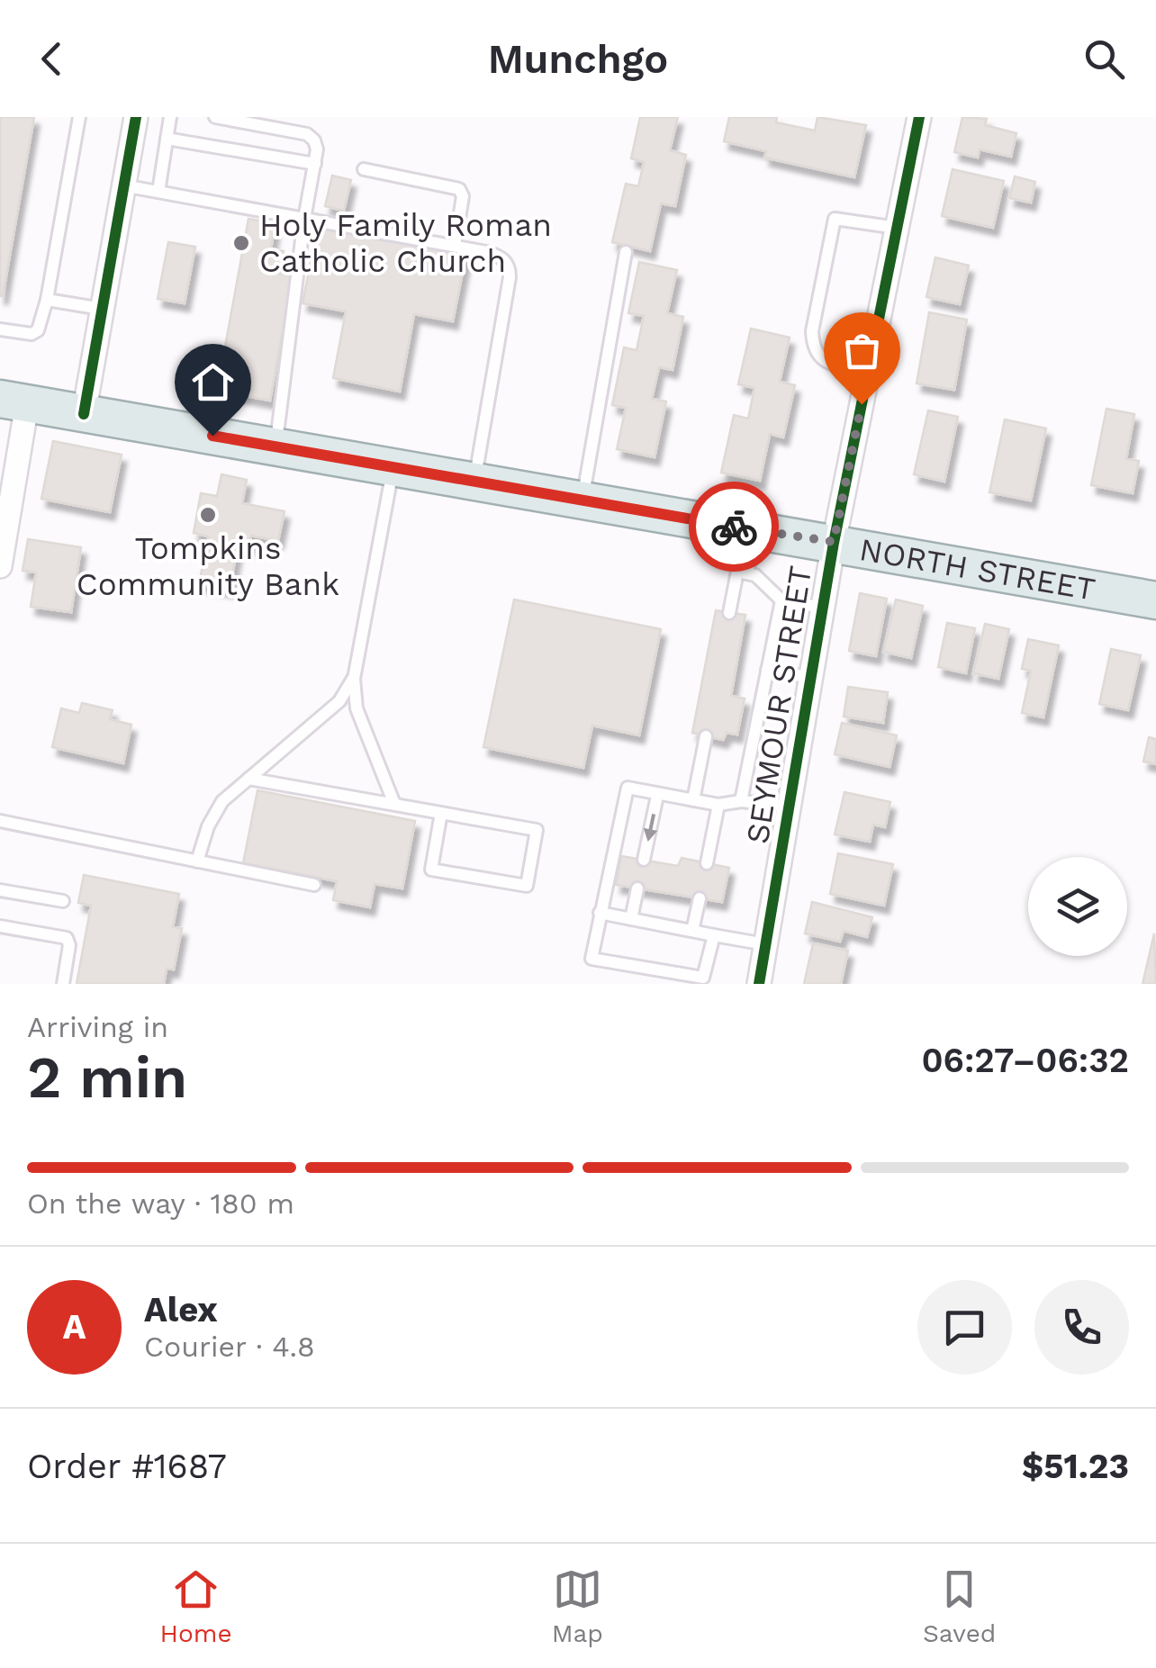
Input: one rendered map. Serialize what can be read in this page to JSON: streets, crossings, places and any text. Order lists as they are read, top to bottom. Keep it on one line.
{"streets":{"main road":["NORTH STREET"],"street":["SEYMOUR STREET"]},"crossings":[["NORTH STREET","SEYMOUR STREET"]],"places":["Holy Family Roman Catholic Church","Tompkins Community Bank"],"page":{"header":"Munchgo","heading":["2 min","Arriving in","06:27–06:32"],"panel":["Alex","Courier · 4.8","Order #1687","$51.23"],"bar":"On the way · 180 m","round":"A","tabs":["Home","Map","Saved"]}}
